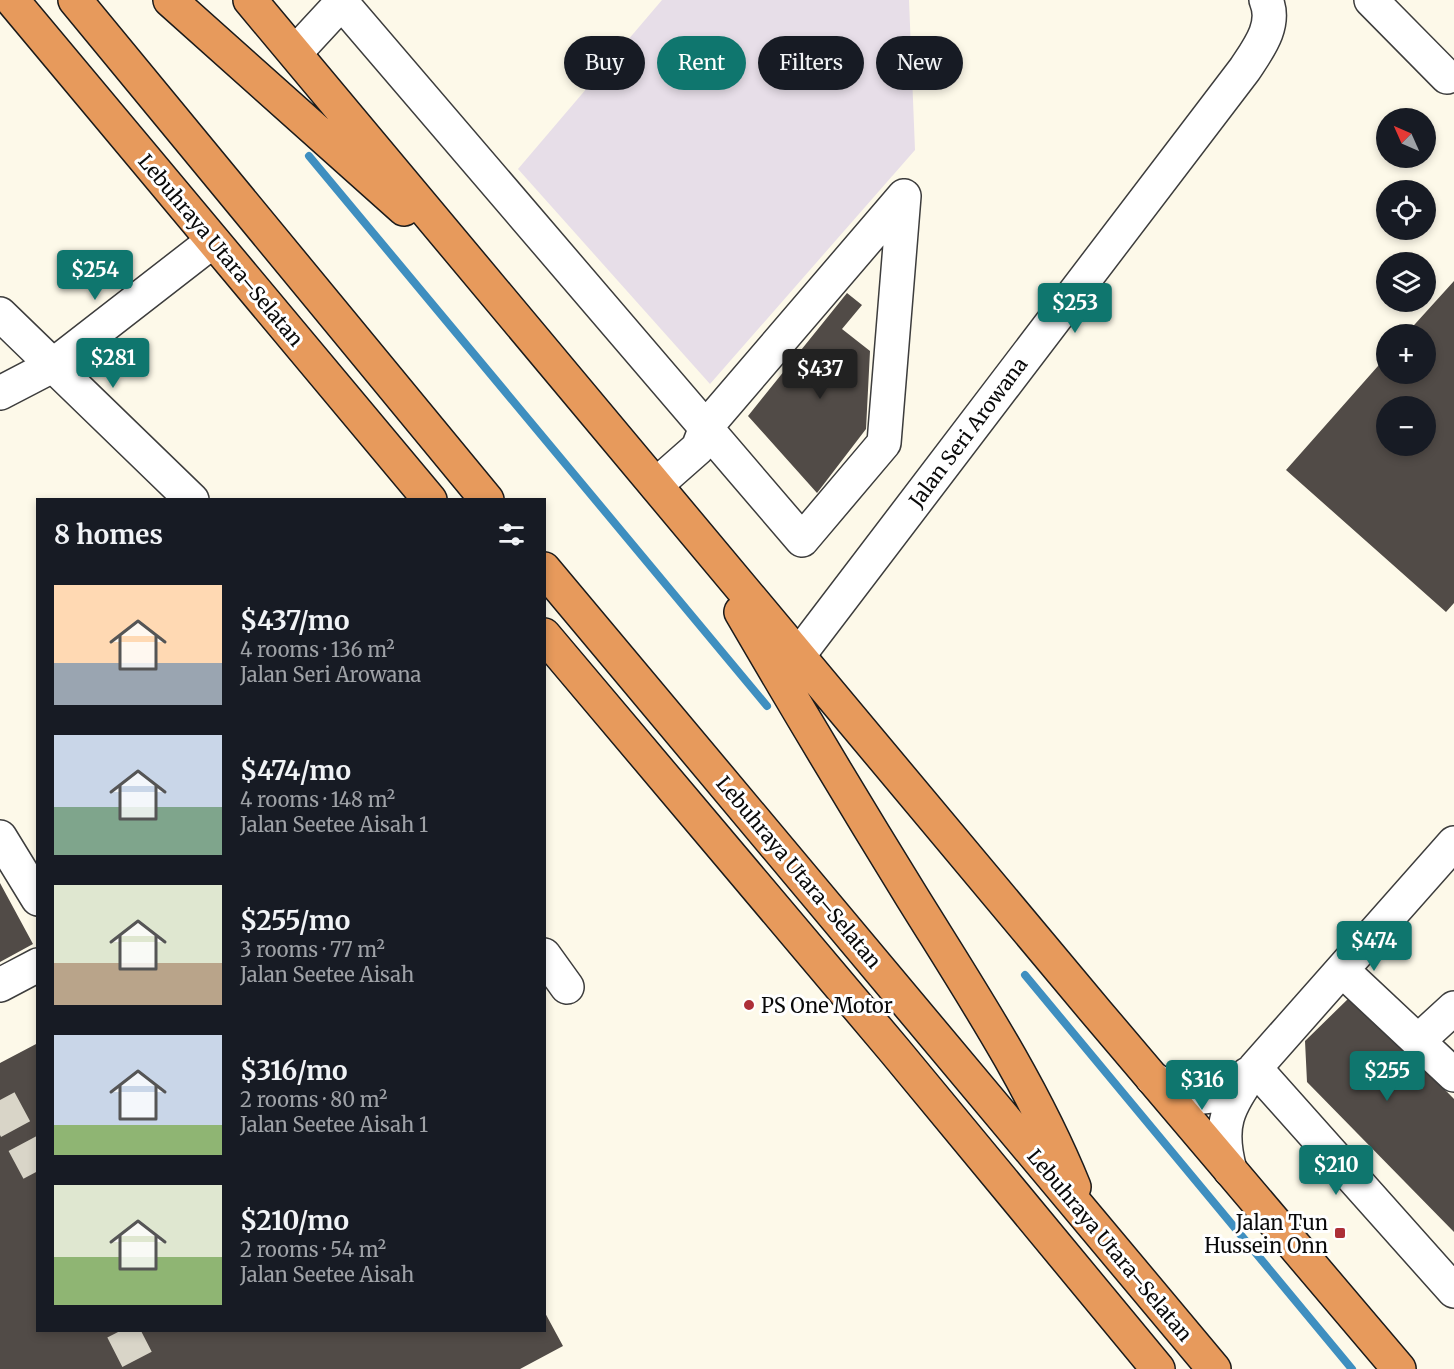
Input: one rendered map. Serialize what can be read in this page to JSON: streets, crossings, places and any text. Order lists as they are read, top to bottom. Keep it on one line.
{"streets":{"highway":["Lebuhraya Utara–Selatan"],"street":["Jalan Seri Arowana"]},"places":{"other":["PS One Motor"],"transit":["Jalan Tun Hussein Onn"]},"north":"top left","page":{"chip":["Buy","Rent","Filters","New"],"map_buttons":["+","−"],"price":["$254","$253","$281","$437","$474","$255","$316","$210"],"heading":"8 homes","list":[{"name":"$437/mo","note":"4 rooms · 136 m² · Jalan Seri Arowana"},{"name":"$474/mo","note":"4 rooms · 148 m² · Jalan Seetee Aisah 1"},{"name":"$255/mo","note":"3 rooms · 77 m² · Jalan Seetee Aisah"},{"name":"$316/mo","note":"2 rooms · 80 m² · Jalan Seetee Aisah 1"},{"name":"$210/mo","note":"2 rooms · 54 m² · Jalan Seetee Aisah"}]}}
